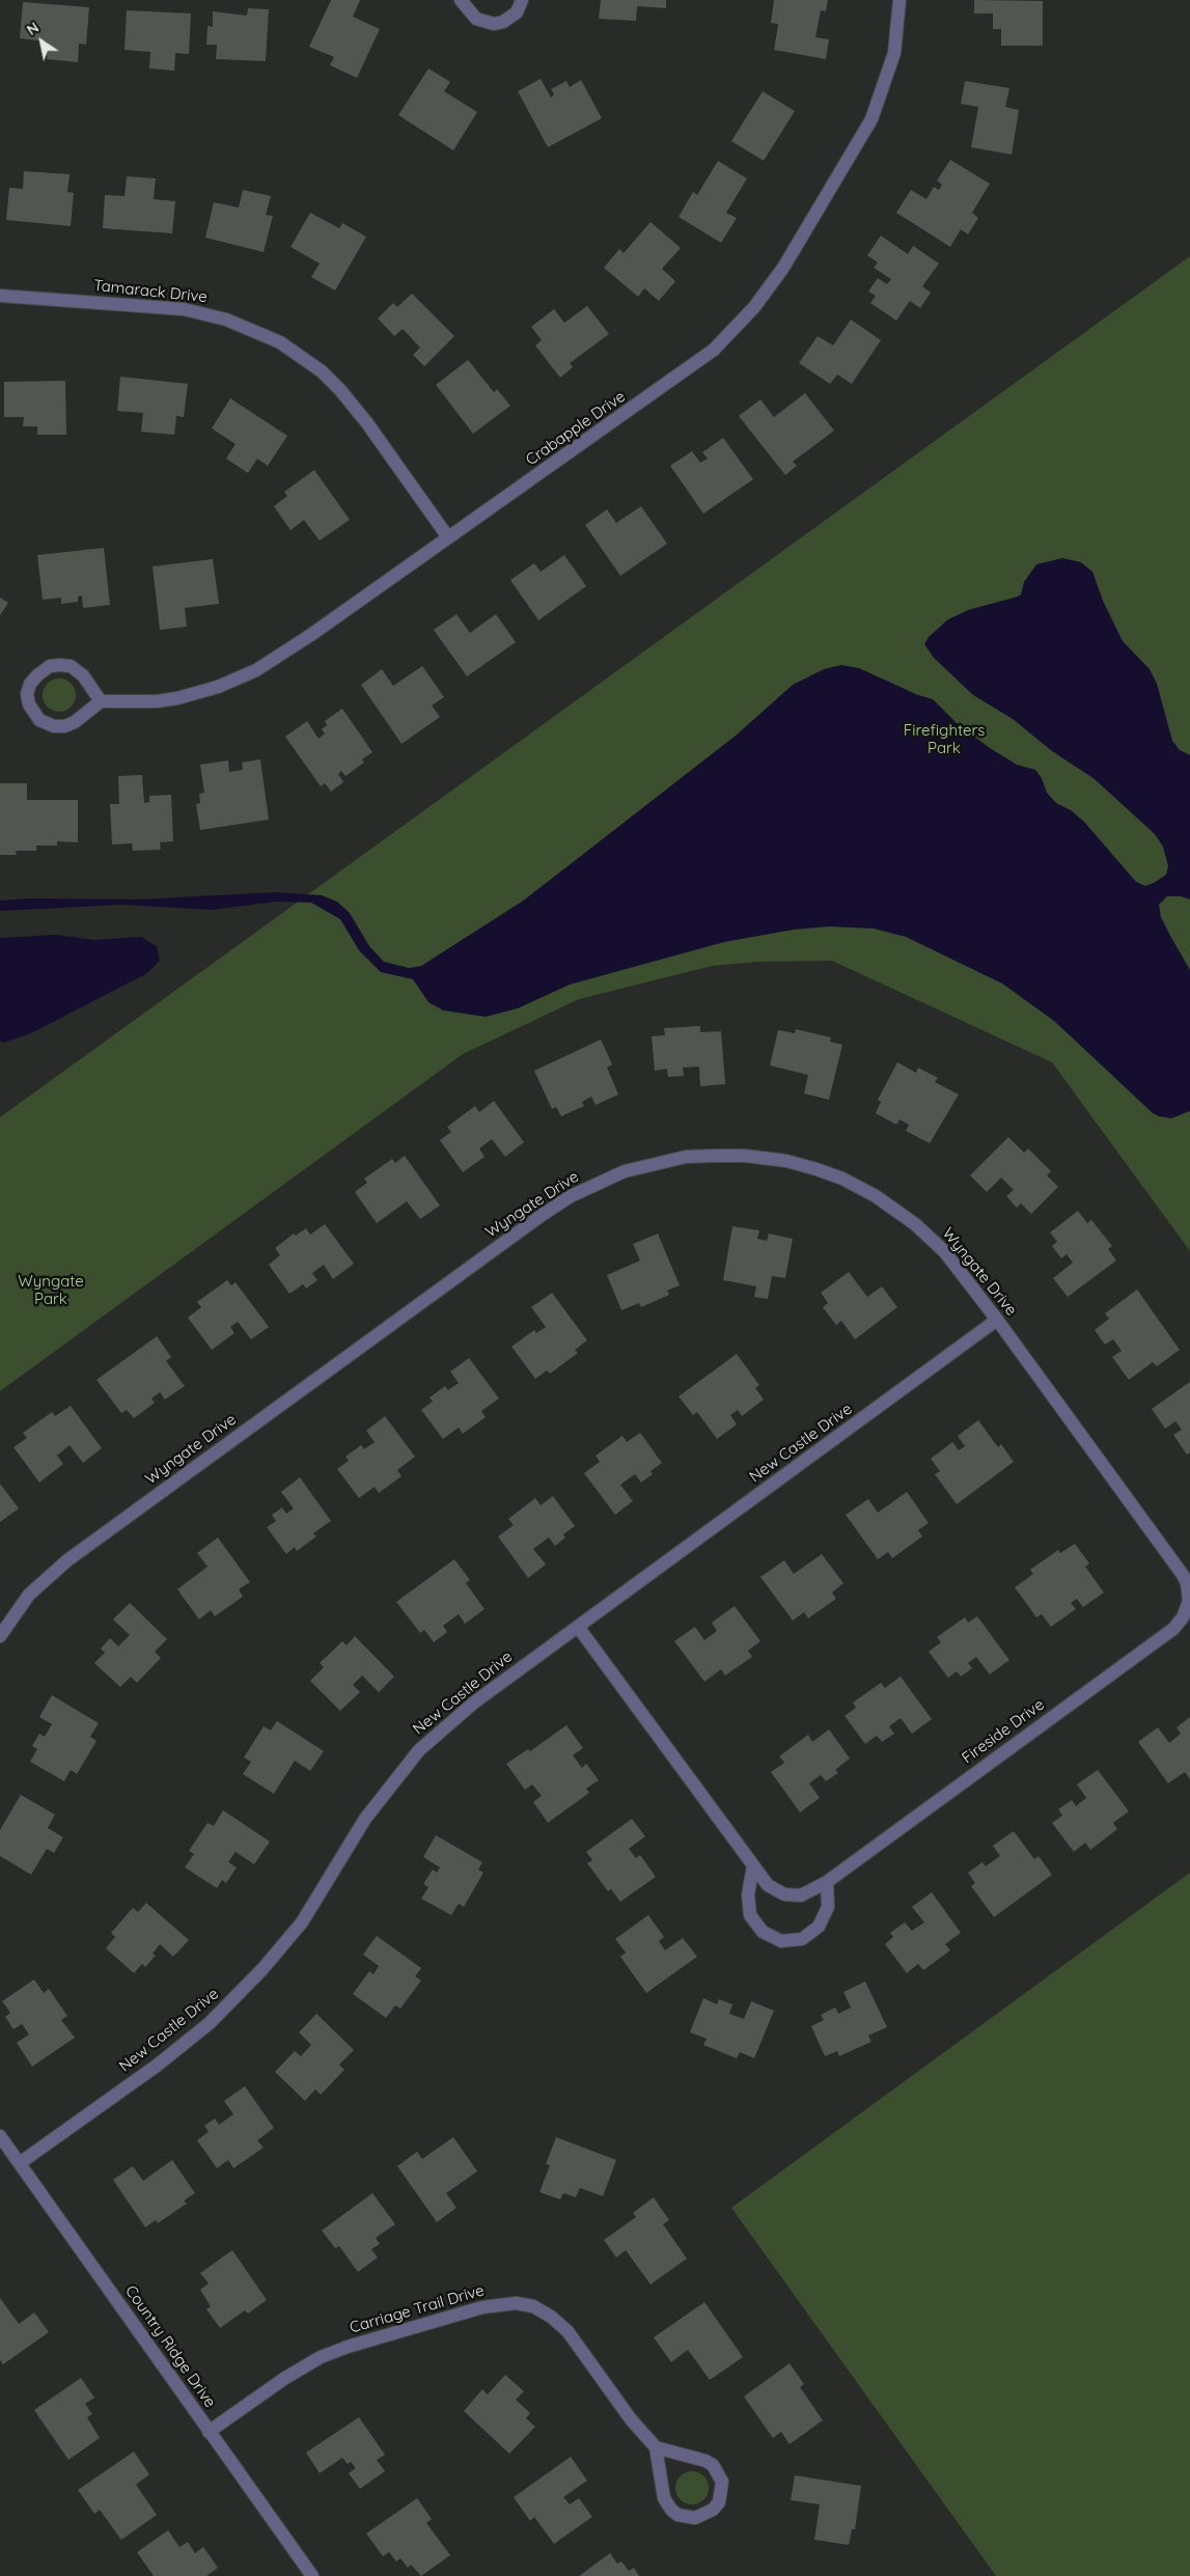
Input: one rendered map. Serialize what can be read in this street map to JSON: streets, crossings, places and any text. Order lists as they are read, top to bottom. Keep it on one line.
{"streets":{"street":["Tamarack Drive","Crabapple Drive","Wyngate Drive","New Castle Drive","Fireside Drive","Carriage Trail Drive","Country Ridge Drive"]},"crossings":[["Tamarack Drive","Crabapple Drive"],["Wyngate Drive","New Castle Drive"],["Wyngate Drive","Fireside Drive"],["New Castle Drive","Fireside Drive"],["New Castle Drive","Country Ridge Drive"],["Carriage Trail Drive","Country Ridge Drive"]],"parks":["Firefighters Park","Wyngate Park"],"north":"top left"}
